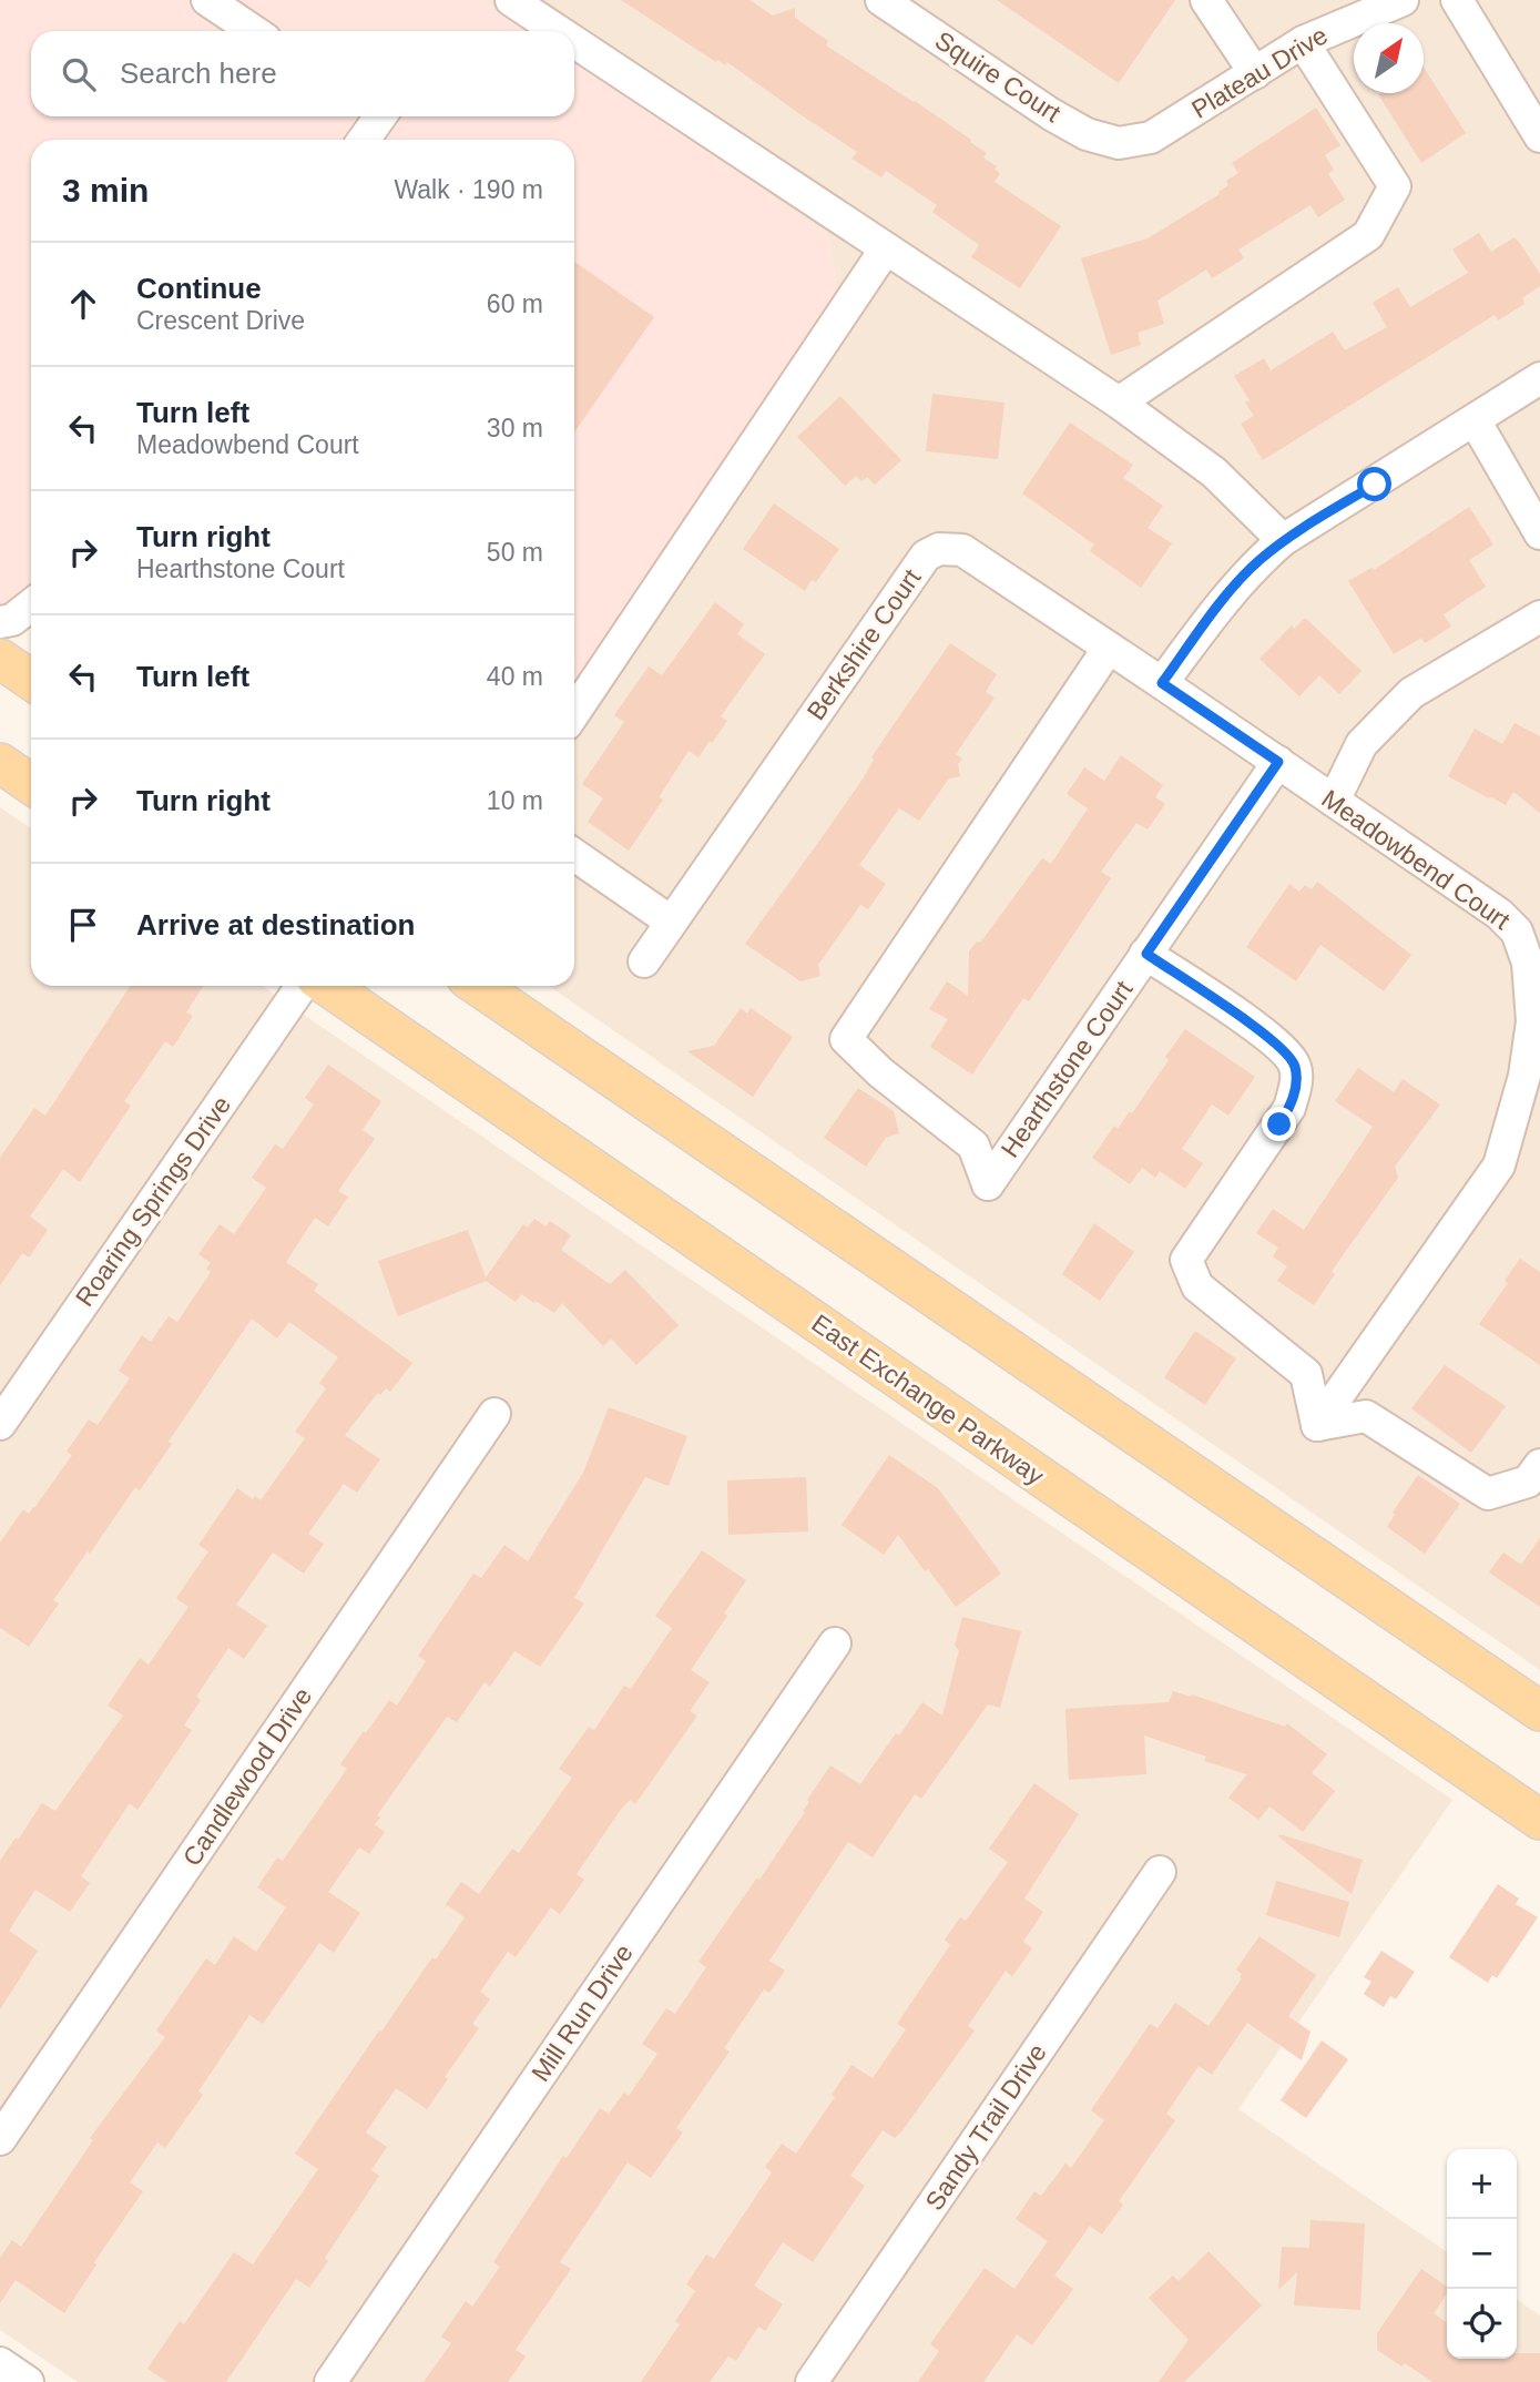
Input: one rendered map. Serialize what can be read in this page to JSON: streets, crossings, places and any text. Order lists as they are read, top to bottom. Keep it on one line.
{"streets":{"main road":["East Exchange Parkway"],"street":["Plateau Drive","Squire Court","Berkshire Court","Meadowbend Court","Hearthstone Court","Roaring Springs Drive","Candlewood Drive","Mill Run Drive","Sandy Trail Drive"]},"crossings":[["Plateau Drive","Squire Court"],["Berkshire Court","Meadowbend Court"],["Berkshire Court","Hearthstone Court"],["Meadowbend Court","Hearthstone Court"]],"north":"top right","page":{"search":"Search here","heading":["3 min","Walk · 190 m"],"list":[["Continue","Crescent Drive","60 m"],["Turn left","Meadowbend Court","30 m"],["Turn right","Hearthstone Court","50 m"],["Turn left","40 m"],["Turn right","10 m"],"Arrive at destination"],"map_buttons":["+","−"]}}
